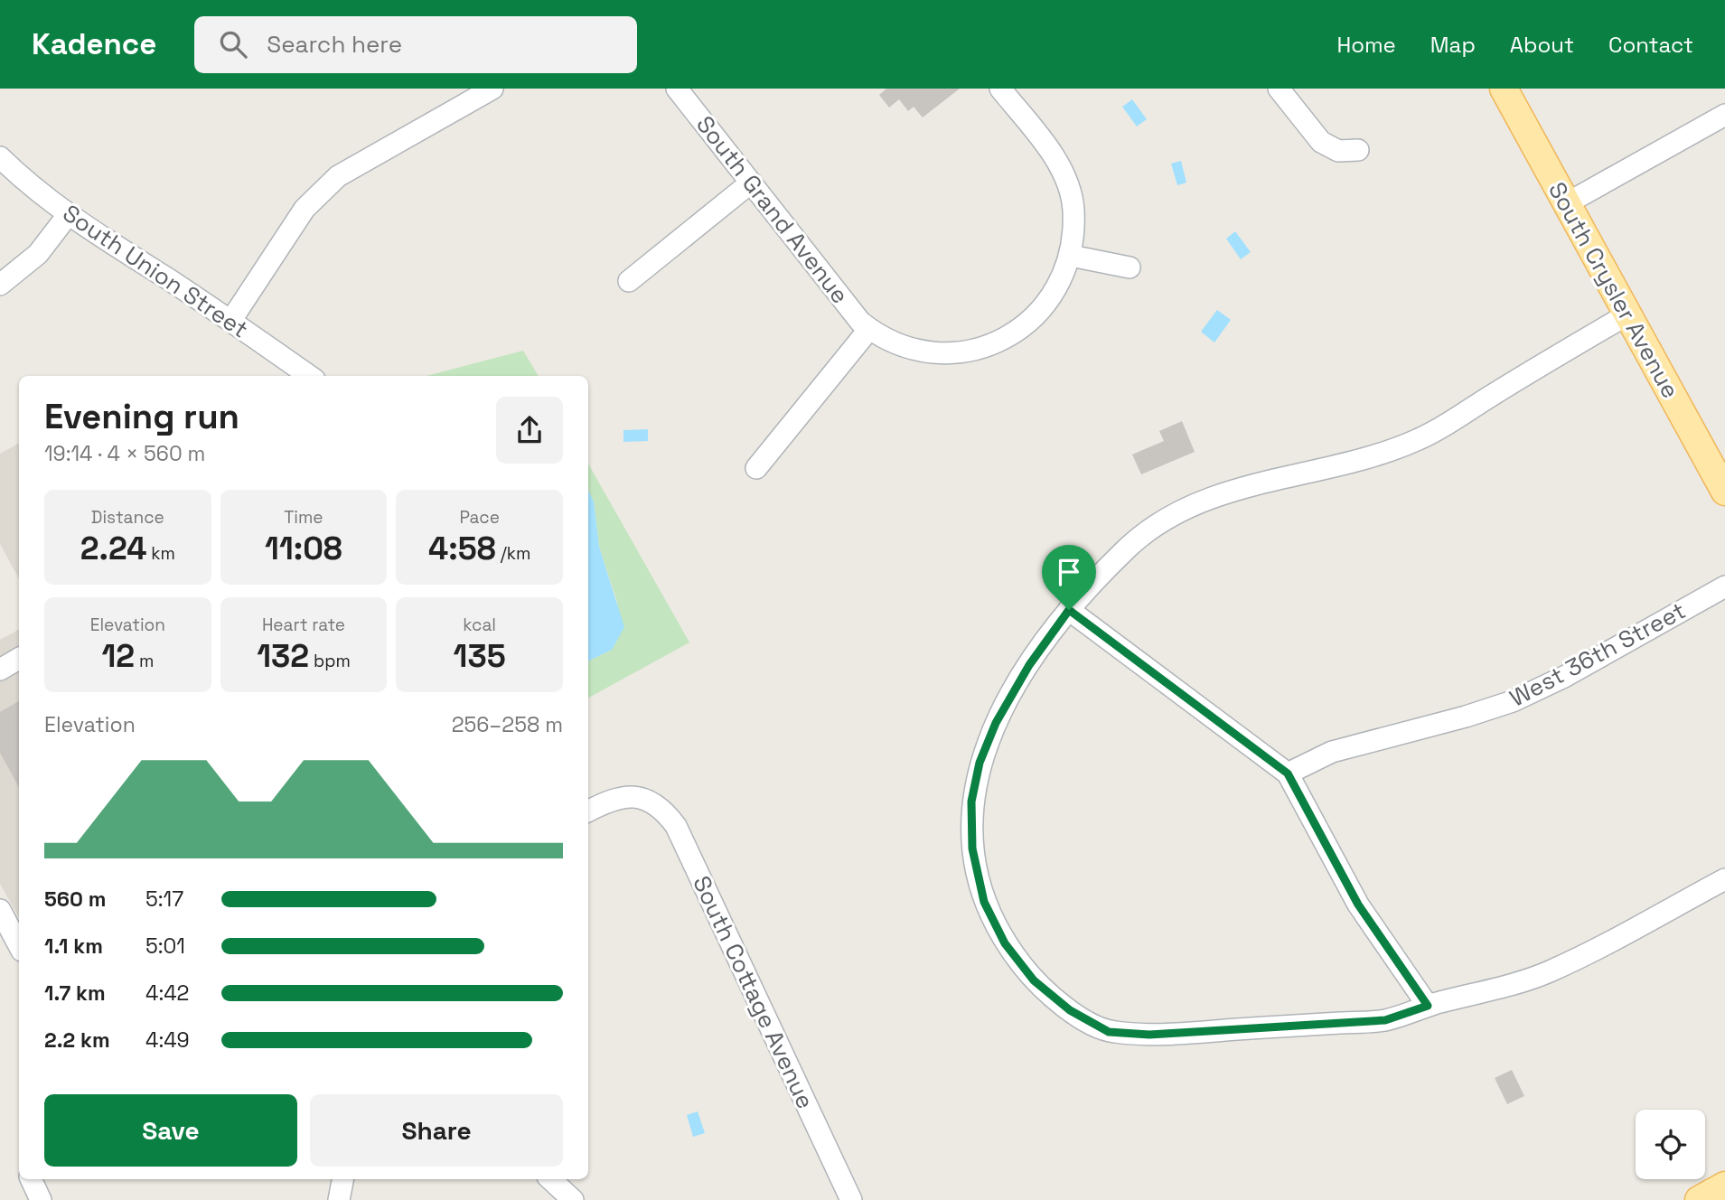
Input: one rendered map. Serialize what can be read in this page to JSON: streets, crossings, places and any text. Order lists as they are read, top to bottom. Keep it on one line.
{"streets":{"main road":["South Crysler Avenue"],"street":["South Grand Avenue","South Union Street","West 36th Street","South Cottage Avenue"]},"page":{"header":"Kadence","search":"Search here","nav":["Home","Map","About","Contact"],"heading":["Evening run","19:14 · 4 × 560 m"],"stats":[["Distance","2.24 km"],["Time","11:08"],["Pace","4:58 /km"],["Elevation","12 m"],["Heart rate","132 bpm"],["kcal","135"]],"chart":["Elevation","256–258 m"],"list":[{"name":"560 m","note":"5:17"},{"name":"1.1 km","note":"5:01"},{"name":"1.7 km","note":"4:42"},{"name":"2.2 km","note":"4:49"}],"buttons":["Save","Share"]}}
